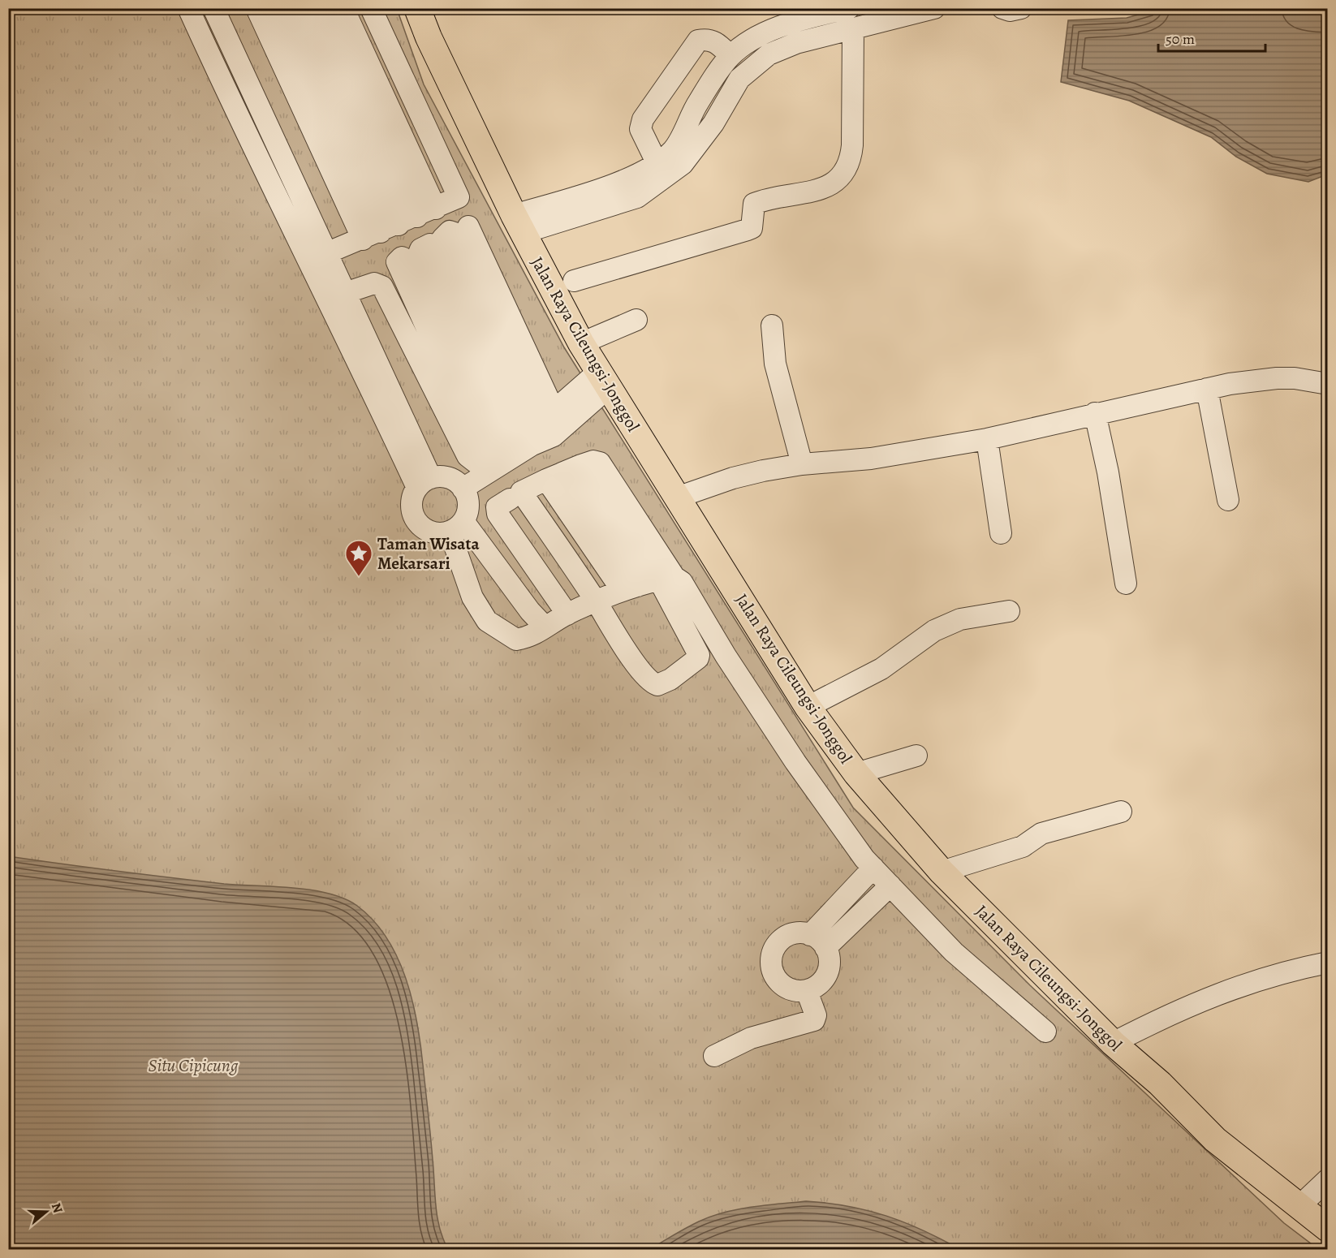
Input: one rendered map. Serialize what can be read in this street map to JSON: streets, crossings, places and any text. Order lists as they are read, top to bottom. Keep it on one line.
{"streets":{"main road":["Jalan Raya Cileungsi-Jonggol"]},"water":["Situ Cipicung"],"places":{"place":["Taman Wisata Mekarsari"]},"scale_bar":"50 m","north":"right"}
